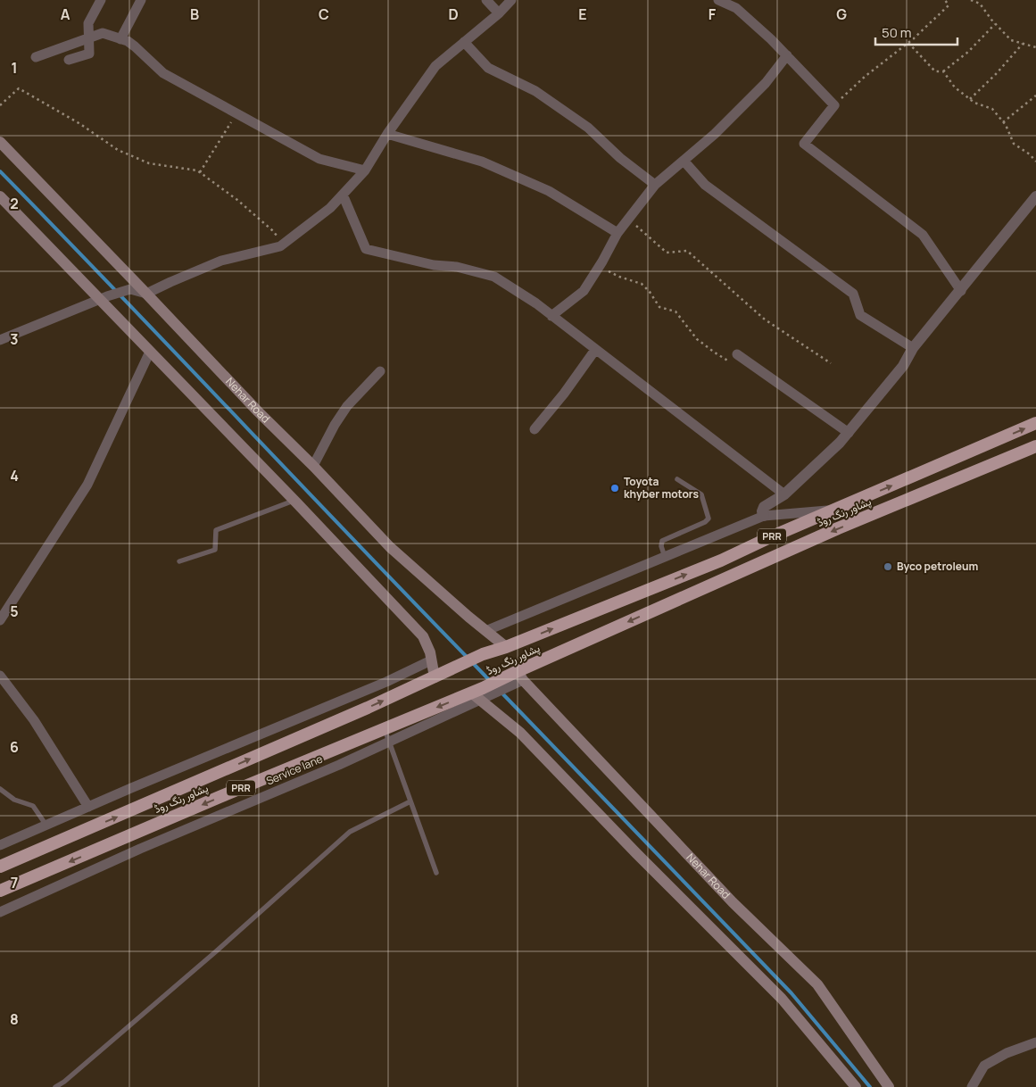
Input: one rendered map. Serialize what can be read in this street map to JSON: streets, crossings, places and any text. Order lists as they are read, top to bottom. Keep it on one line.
{"streets":{"highway":["پشاور رنگ روڈ","PRR"],"main road":["Nehar Road"],"street":["Service lane"]},"crossings":[["Nehar Road","پشاور رنگ روڈ"],["پشاور رنگ روڈ","Service lane"]],"places":["Toyota khyber motors","Byco petroleum"],"scale_bar":"50 m","grid":{"columns":["A","B","C","D","E","F","G"],"rows":["1","2","3","4","5","6","7","8"]}}
